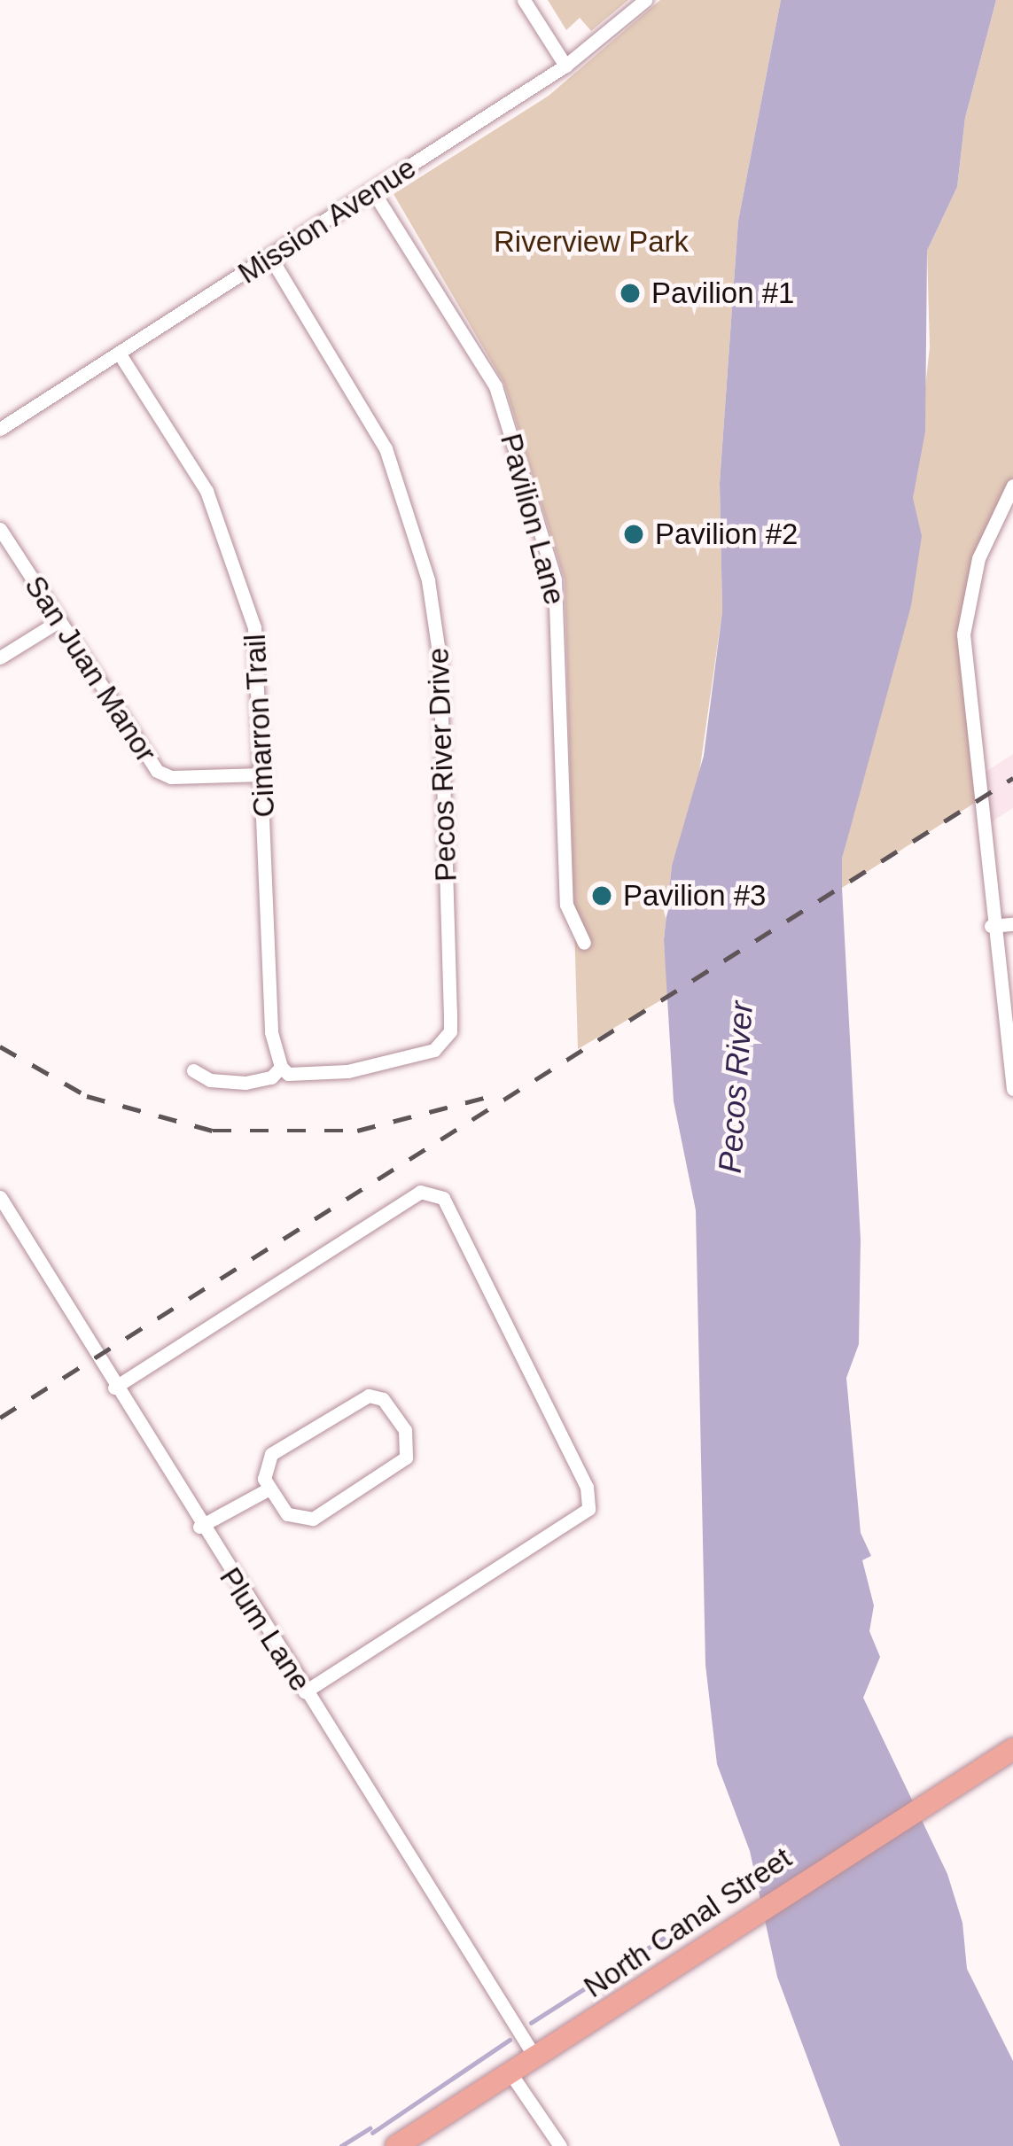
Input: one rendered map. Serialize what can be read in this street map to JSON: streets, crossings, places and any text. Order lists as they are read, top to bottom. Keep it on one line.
{"streets":{"main road":["North Canal Street"],"street":["Mission Avenue","Pavilion Lane","San Juan Manor","Cimarron Trail","Pecos River Drive","Plum Lane"]},"crossings":[["Mission Avenue","Pavilion Lane"],["Mission Avenue","Cimarron Trail"],["Mission Avenue","Pecos River Drive"],["San Juan Manor","Cimarron Trail"],["Cimarron Trail","Pecos River Drive"],["Plum Lane","North Canal Street"]],"water":["Pecos River"],"parks":["Riverview Park"],"places":["Pavilion #1","Pavilion #2","Pavilion #3"]}
